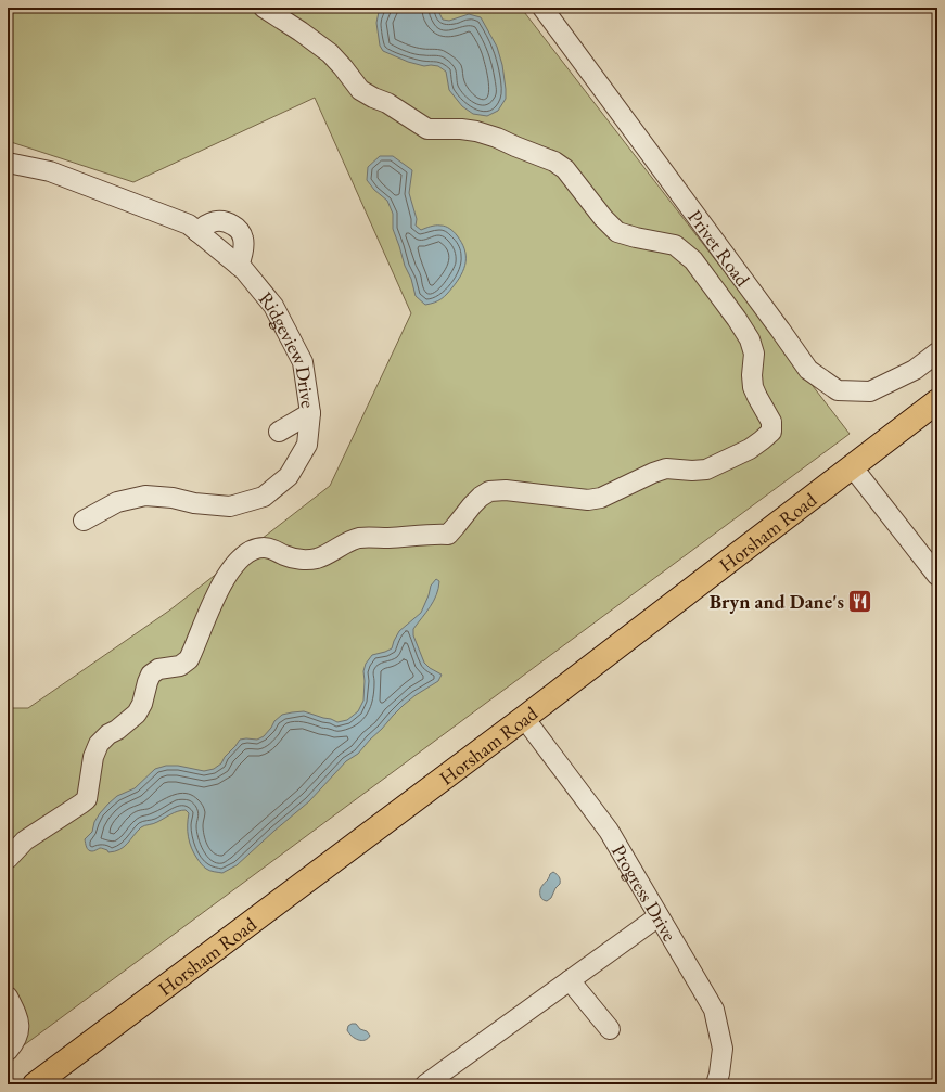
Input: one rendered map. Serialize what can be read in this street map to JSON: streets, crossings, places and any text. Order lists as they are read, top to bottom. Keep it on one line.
{"streets":{"main road":["Horsham Road"],"street":["Privet Road","Ridgeview Drive","Progress Drive"]},"crossings":[["Horsham Road","Progress Drive"]],"places":{"restaurant":["Bryn and Dane's"]}}
